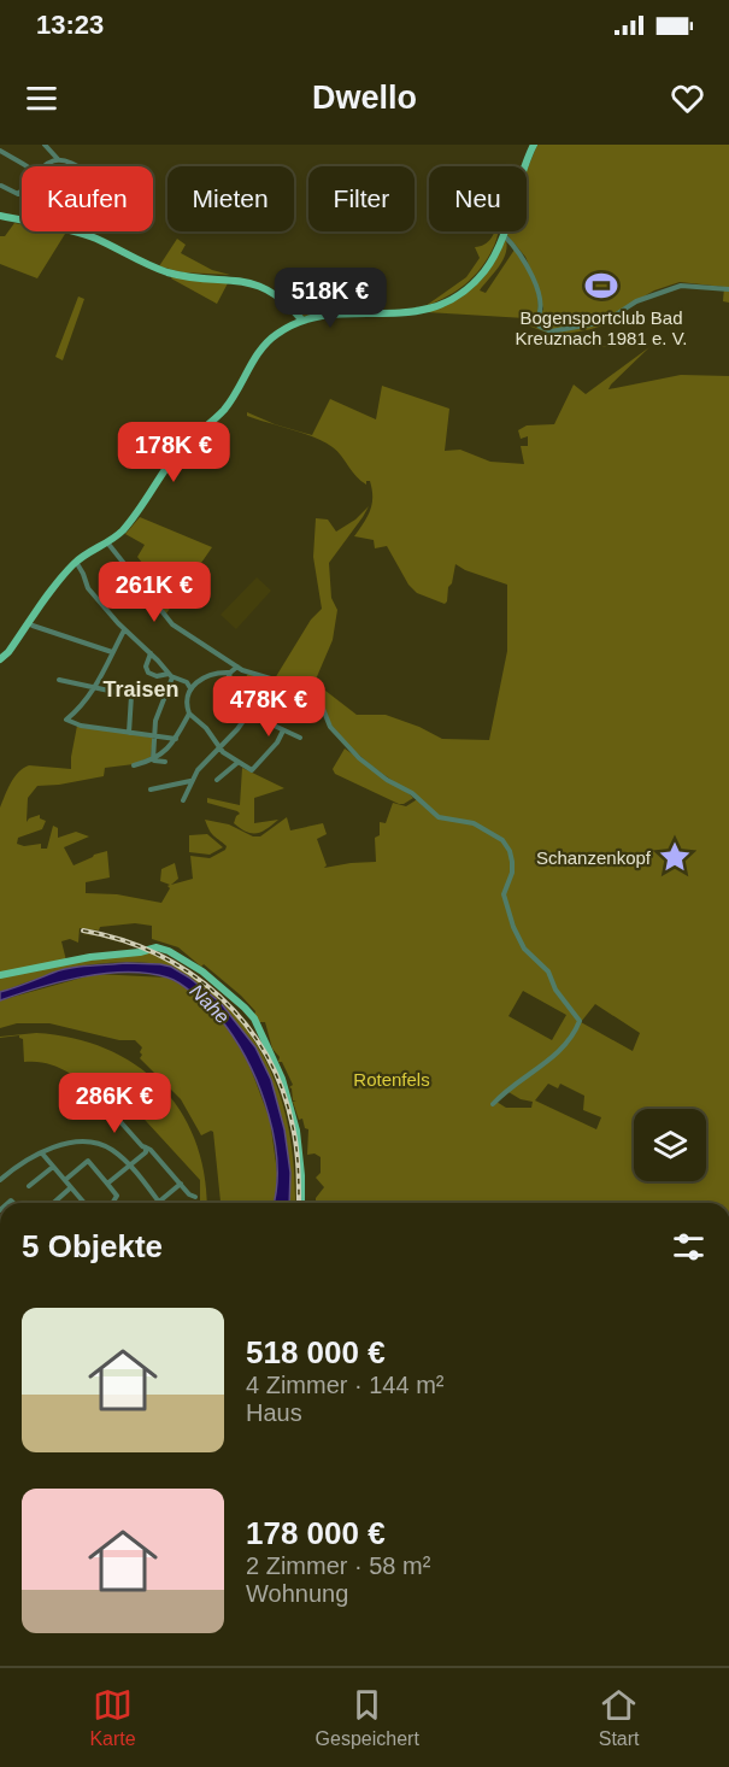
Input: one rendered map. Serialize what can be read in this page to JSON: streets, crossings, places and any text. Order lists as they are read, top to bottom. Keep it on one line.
{"districts":["Traisen"],"water":["Nahe"],"parks":["Rotenfels"],"places":{"sports":["Bogensportclub Bad Kreuznach 1981 e. V."],"place":["Schanzenkopf"]},"page":{"status":"13:23","header":"Dwello","chip":["Kaufen","Mieten","Filter","Neu"],"price":["518K €","178K €","261K €","478K €","286K €"],"heading":"5 Objekte","list":[{"name":"518 000 €","note":"4 Zimmer · 144 m² · Haus"},{"name":"178 000 €","note":"2 Zimmer · 58 m² · Wohnung"}],"tabs":["Karte","Gespeichert","Start"]}}
